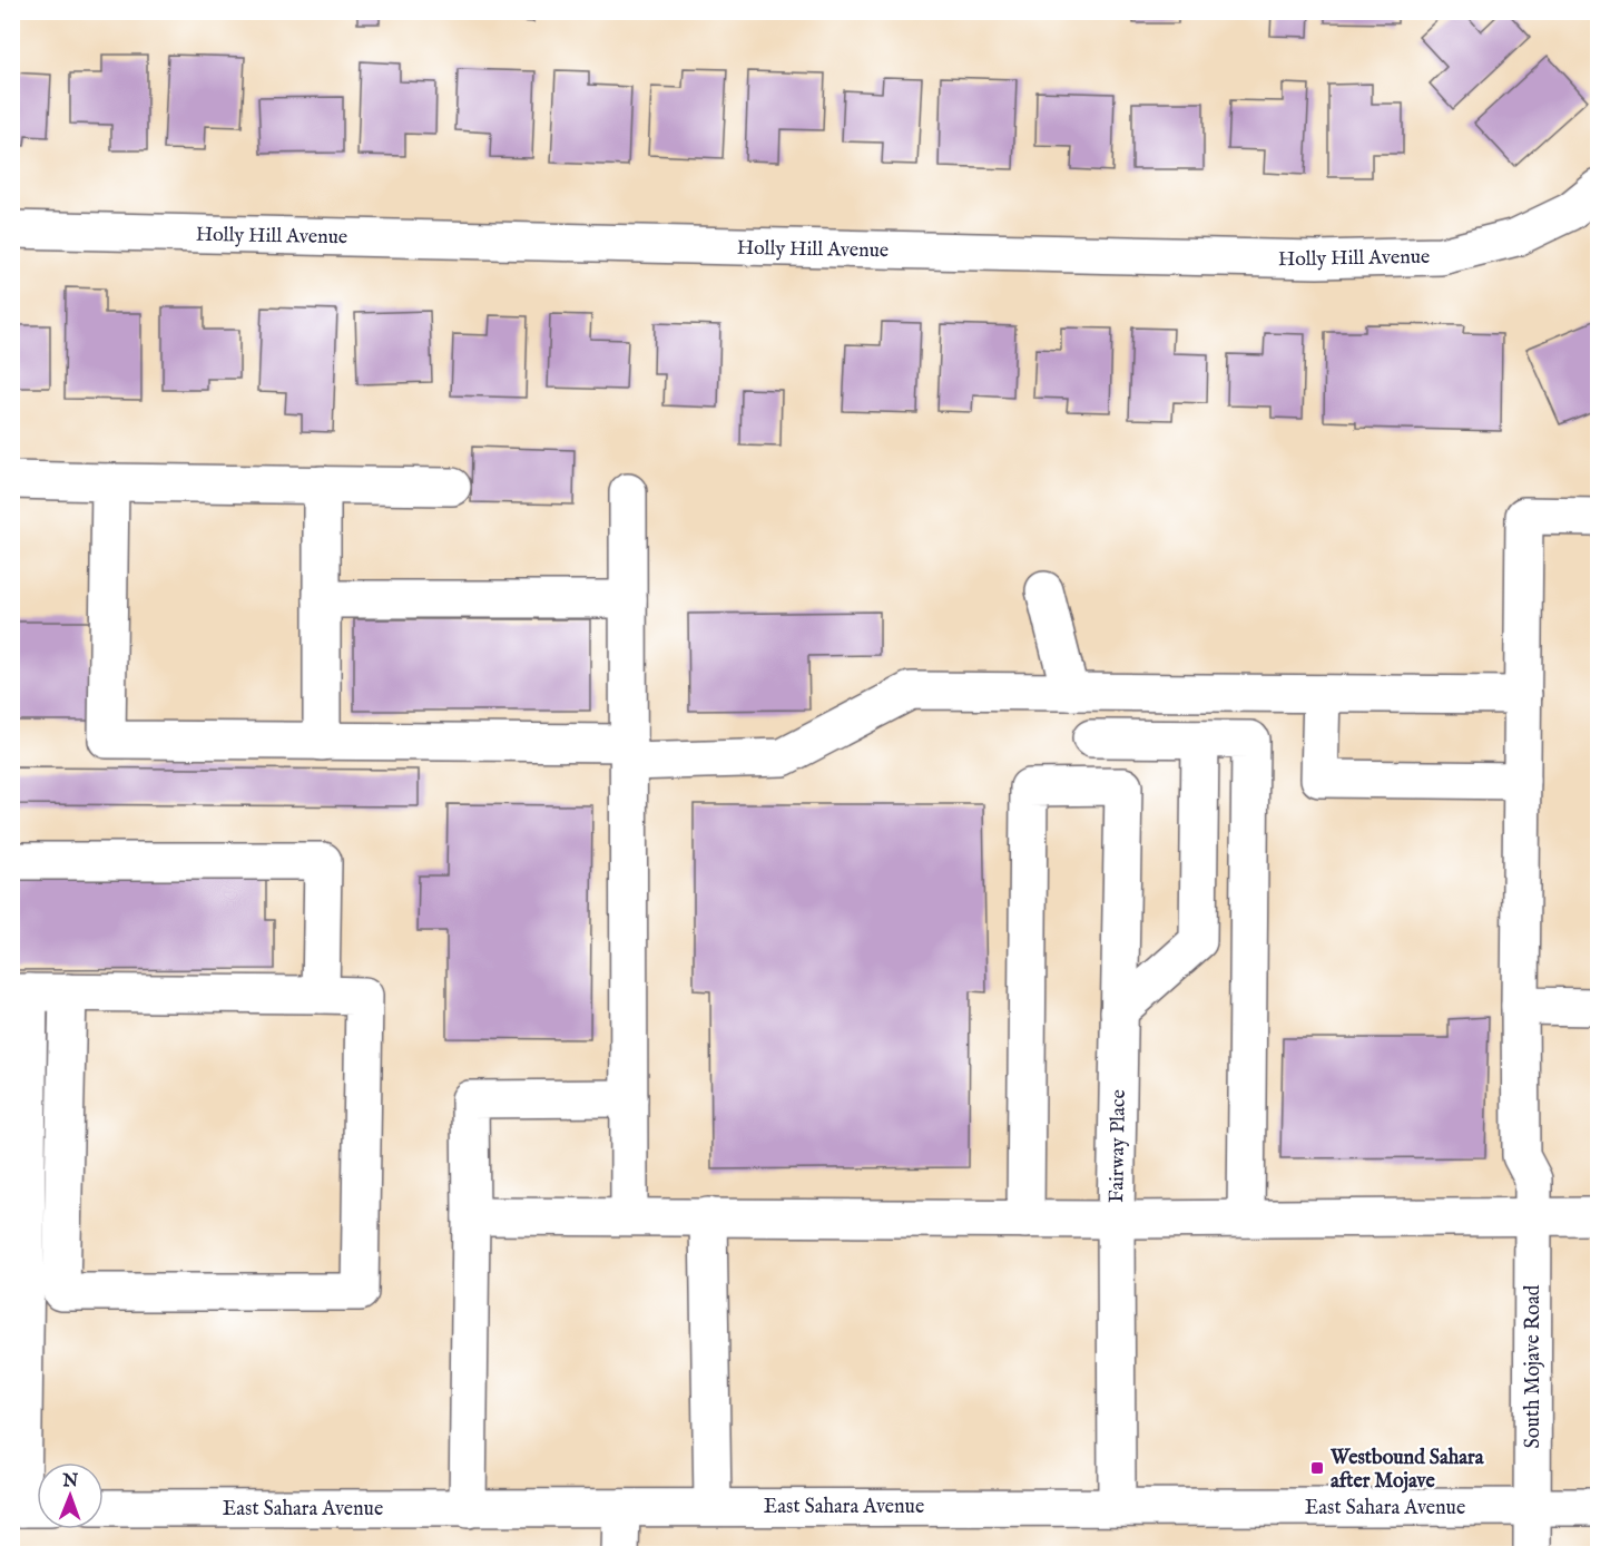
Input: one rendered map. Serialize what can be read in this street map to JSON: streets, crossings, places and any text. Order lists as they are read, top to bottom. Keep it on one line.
{"streets":{"street":["Holly Hill Avenue","Fairway Place","South Mojave Road","East Sahara Avenue"]},"crossings":[["Fairway Place","East Sahara Avenue"],["South Mojave Road","East Sahara Avenue"]],"places":{"transit":["Westbound Sahara after Mojave"]},"north":"top"}
